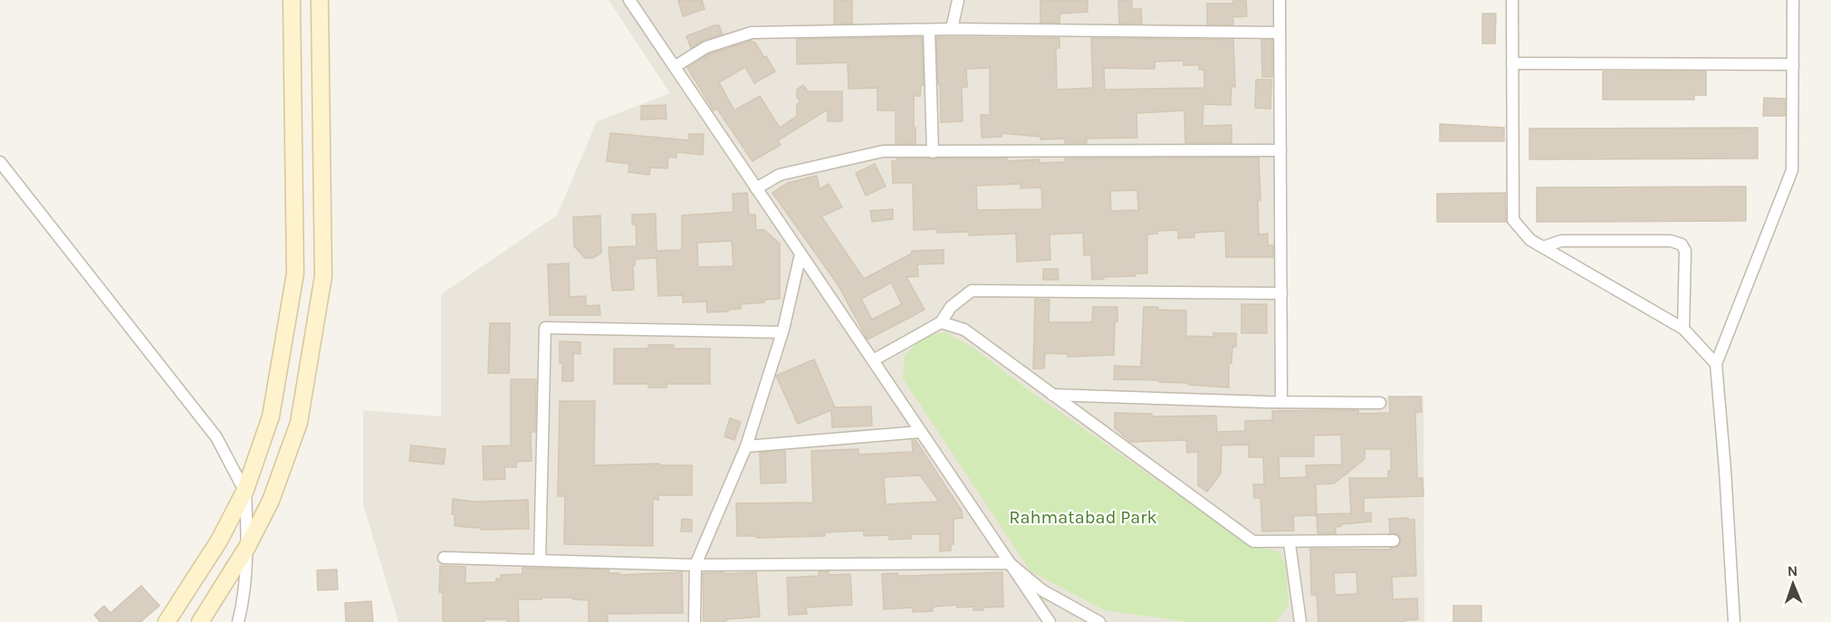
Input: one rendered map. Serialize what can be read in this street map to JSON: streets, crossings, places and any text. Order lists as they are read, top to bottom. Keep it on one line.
{"parks":["Rahmatabad Park"],"north":"top"}
